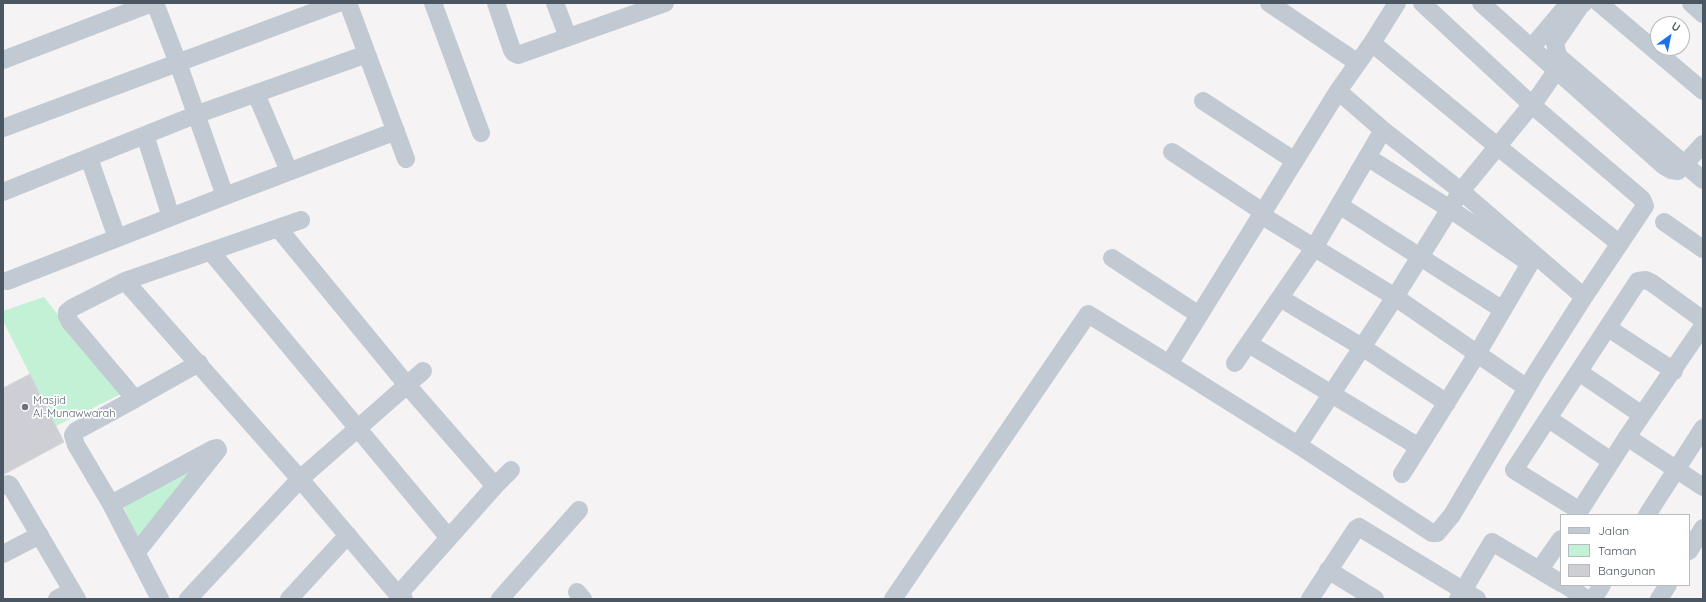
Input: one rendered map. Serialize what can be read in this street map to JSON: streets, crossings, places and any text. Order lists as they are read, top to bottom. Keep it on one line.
{"places":["Masjid Al-Munawwarah"],"legend":["Jalan","Taman","Bangunan"],"north":"top right"}
